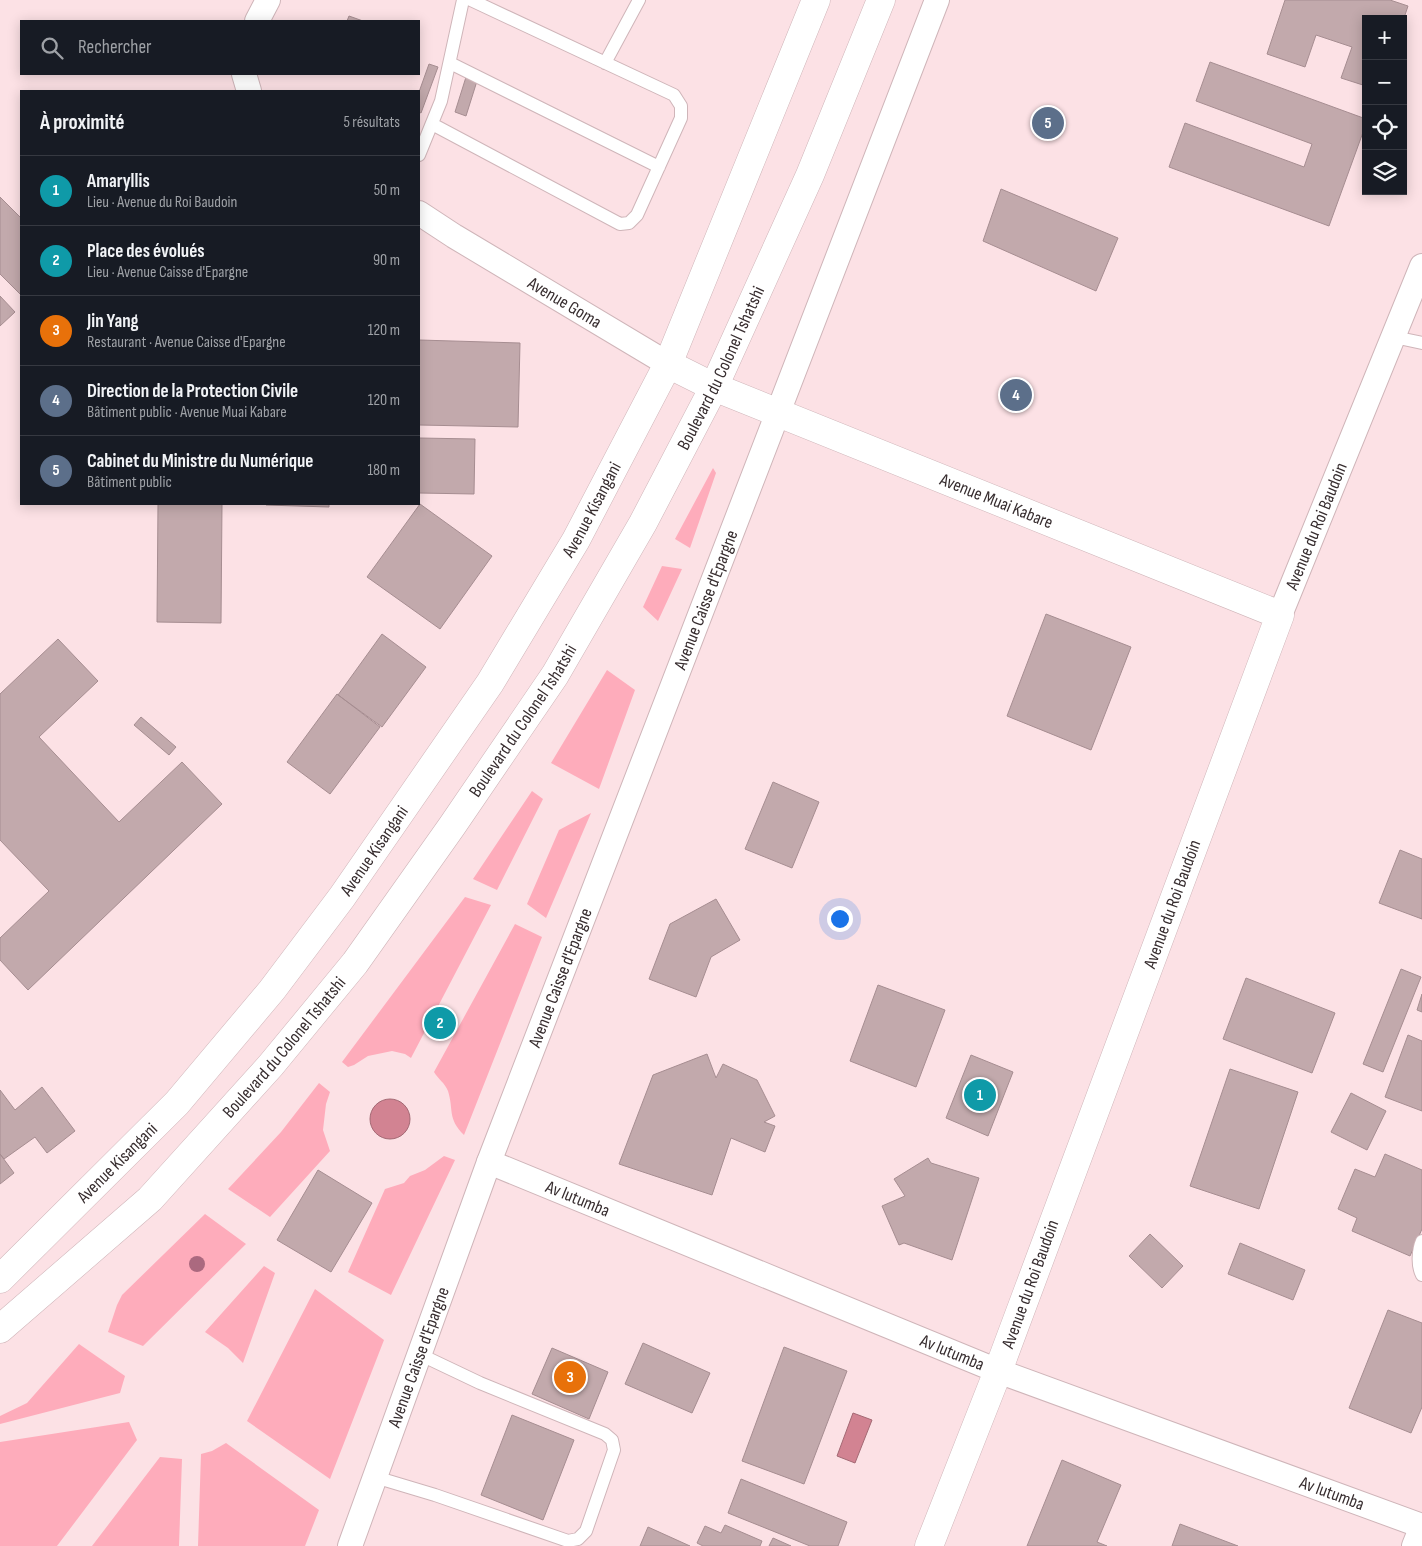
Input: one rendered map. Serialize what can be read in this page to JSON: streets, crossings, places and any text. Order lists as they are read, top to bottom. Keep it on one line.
{"streets":{"street":["Avenue Goma","Boulevard du Colonel Tshatshi","Avenue Muai Kabare","Avenue Kisangani","Avenue du Roi Baudoin","Avenue Caisse d'Epargne","Av lutumba"]},"crossings":[["Avenue Goma","Boulevard du Colonel Tshatshi"],["Avenue Goma","Avenue Muai Kabare"],["Avenue Goma","Avenue Kisangani"],["Boulevard du Colonel Tshatshi","Avenue Muai Kabare"],["Avenue Muai Kabare","Avenue du Roi Baudoin"],["Avenue Muai Kabare","Avenue Caisse d'Epargne"],["Avenue du Roi Baudoin","Av lutumba"],["Avenue Caisse d'Epargne","Av lutumba"]],"page":{"map_buttons":["+","−"],"search":"Rechercher","heading":["À proximité","5 résultats"],"pins":["5","4","2","1","3"],"list":[{"mark":"1","name":"Amaryllis","note":"Lieu · Avenue du Roi Baudoin","value":"50 m"},{"mark":"2","name":"Place des évolués","note":"Lieu · Avenue Caisse d'Epargne","value":"90 m"},{"mark":"3","name":"Jin Yang","note":"Restaurant · Avenue Caisse d'Epargne","value":"120 m"},{"mark":"4","name":"Direction de la Protection Civile","note":"Bâtiment public · Avenue Muai Kabare","value":"120 m"},{"mark":"5","name":"Cabinet du Ministre du Numérique","note":"Bâtiment public","value":"180 m"}]}}
